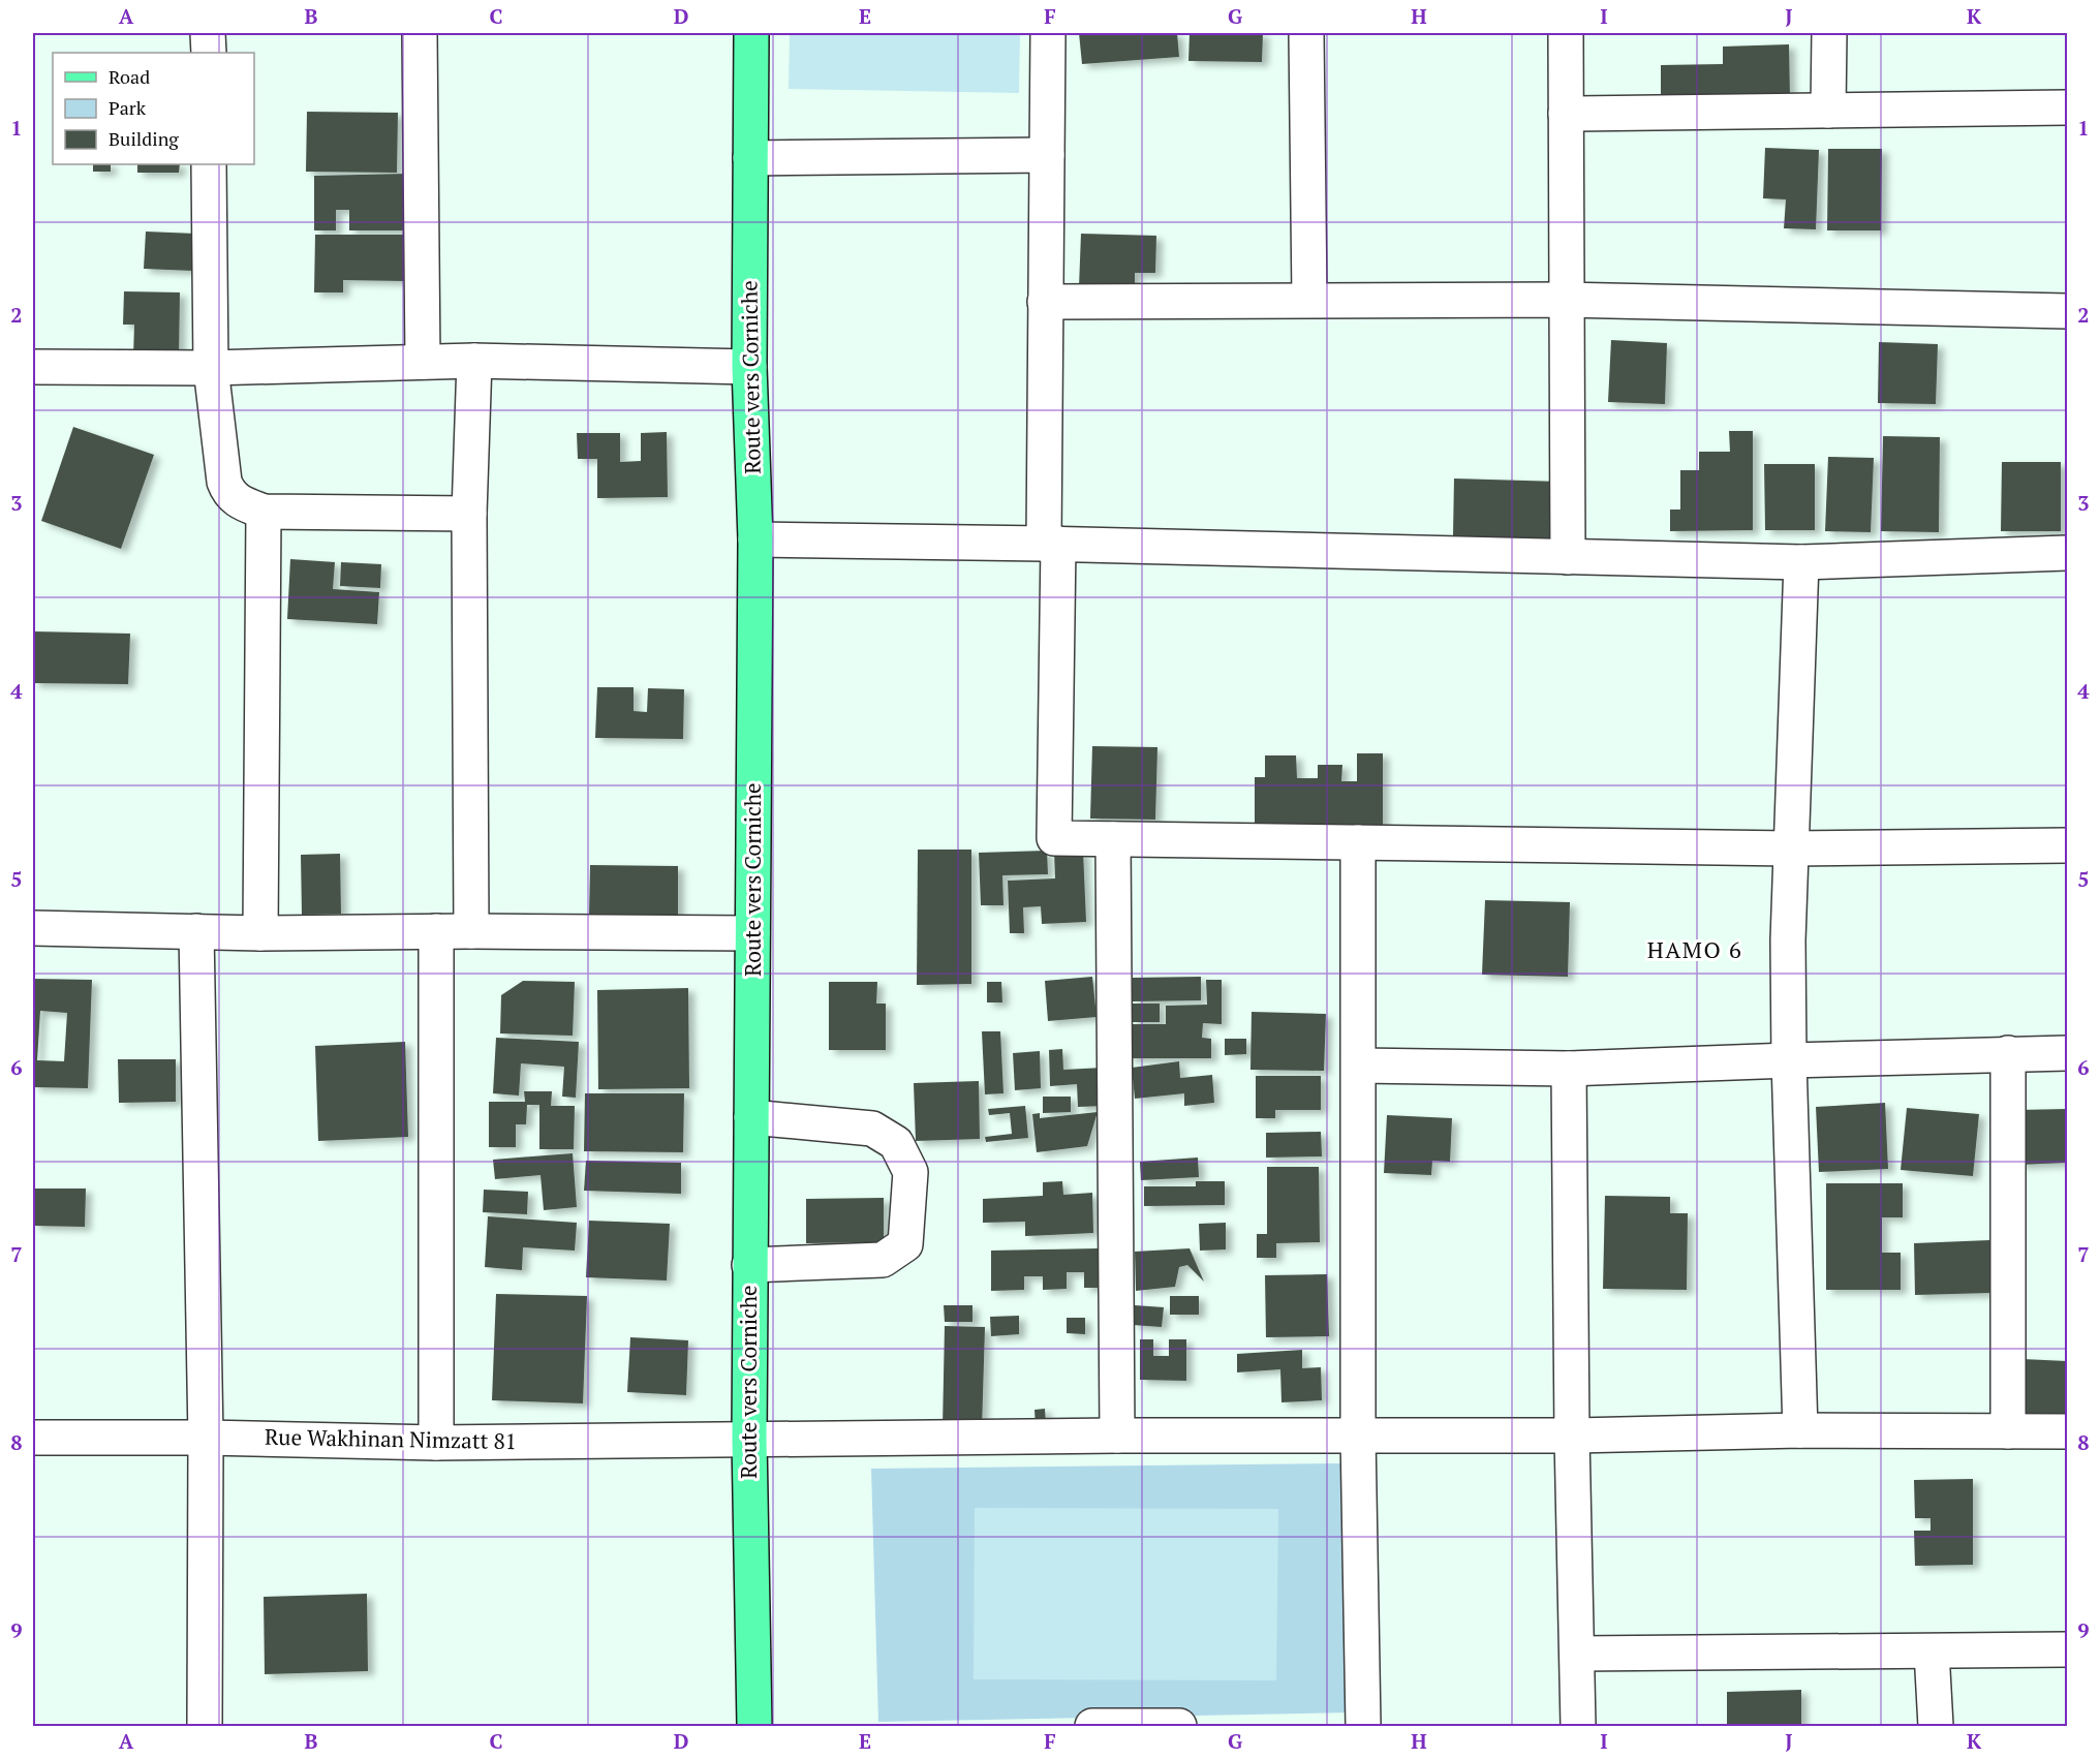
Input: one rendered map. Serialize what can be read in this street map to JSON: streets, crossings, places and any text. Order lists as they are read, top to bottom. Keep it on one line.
{"streets":{"main road":["Route vers Corniche"],"street":["Rue Wakhinan Nimzatt 81"]},"crossings":[["Route vers Corniche","Rue Wakhinan Nimzatt 81"]],"districts":["HAMO 6"],"legend":["Road","Park","Building"],"grid":{"columns":["A","B","C","D","E","F","G","H","I","J","K"],"rows":["1","2","3","4","5","6","7","8","9"]}}
